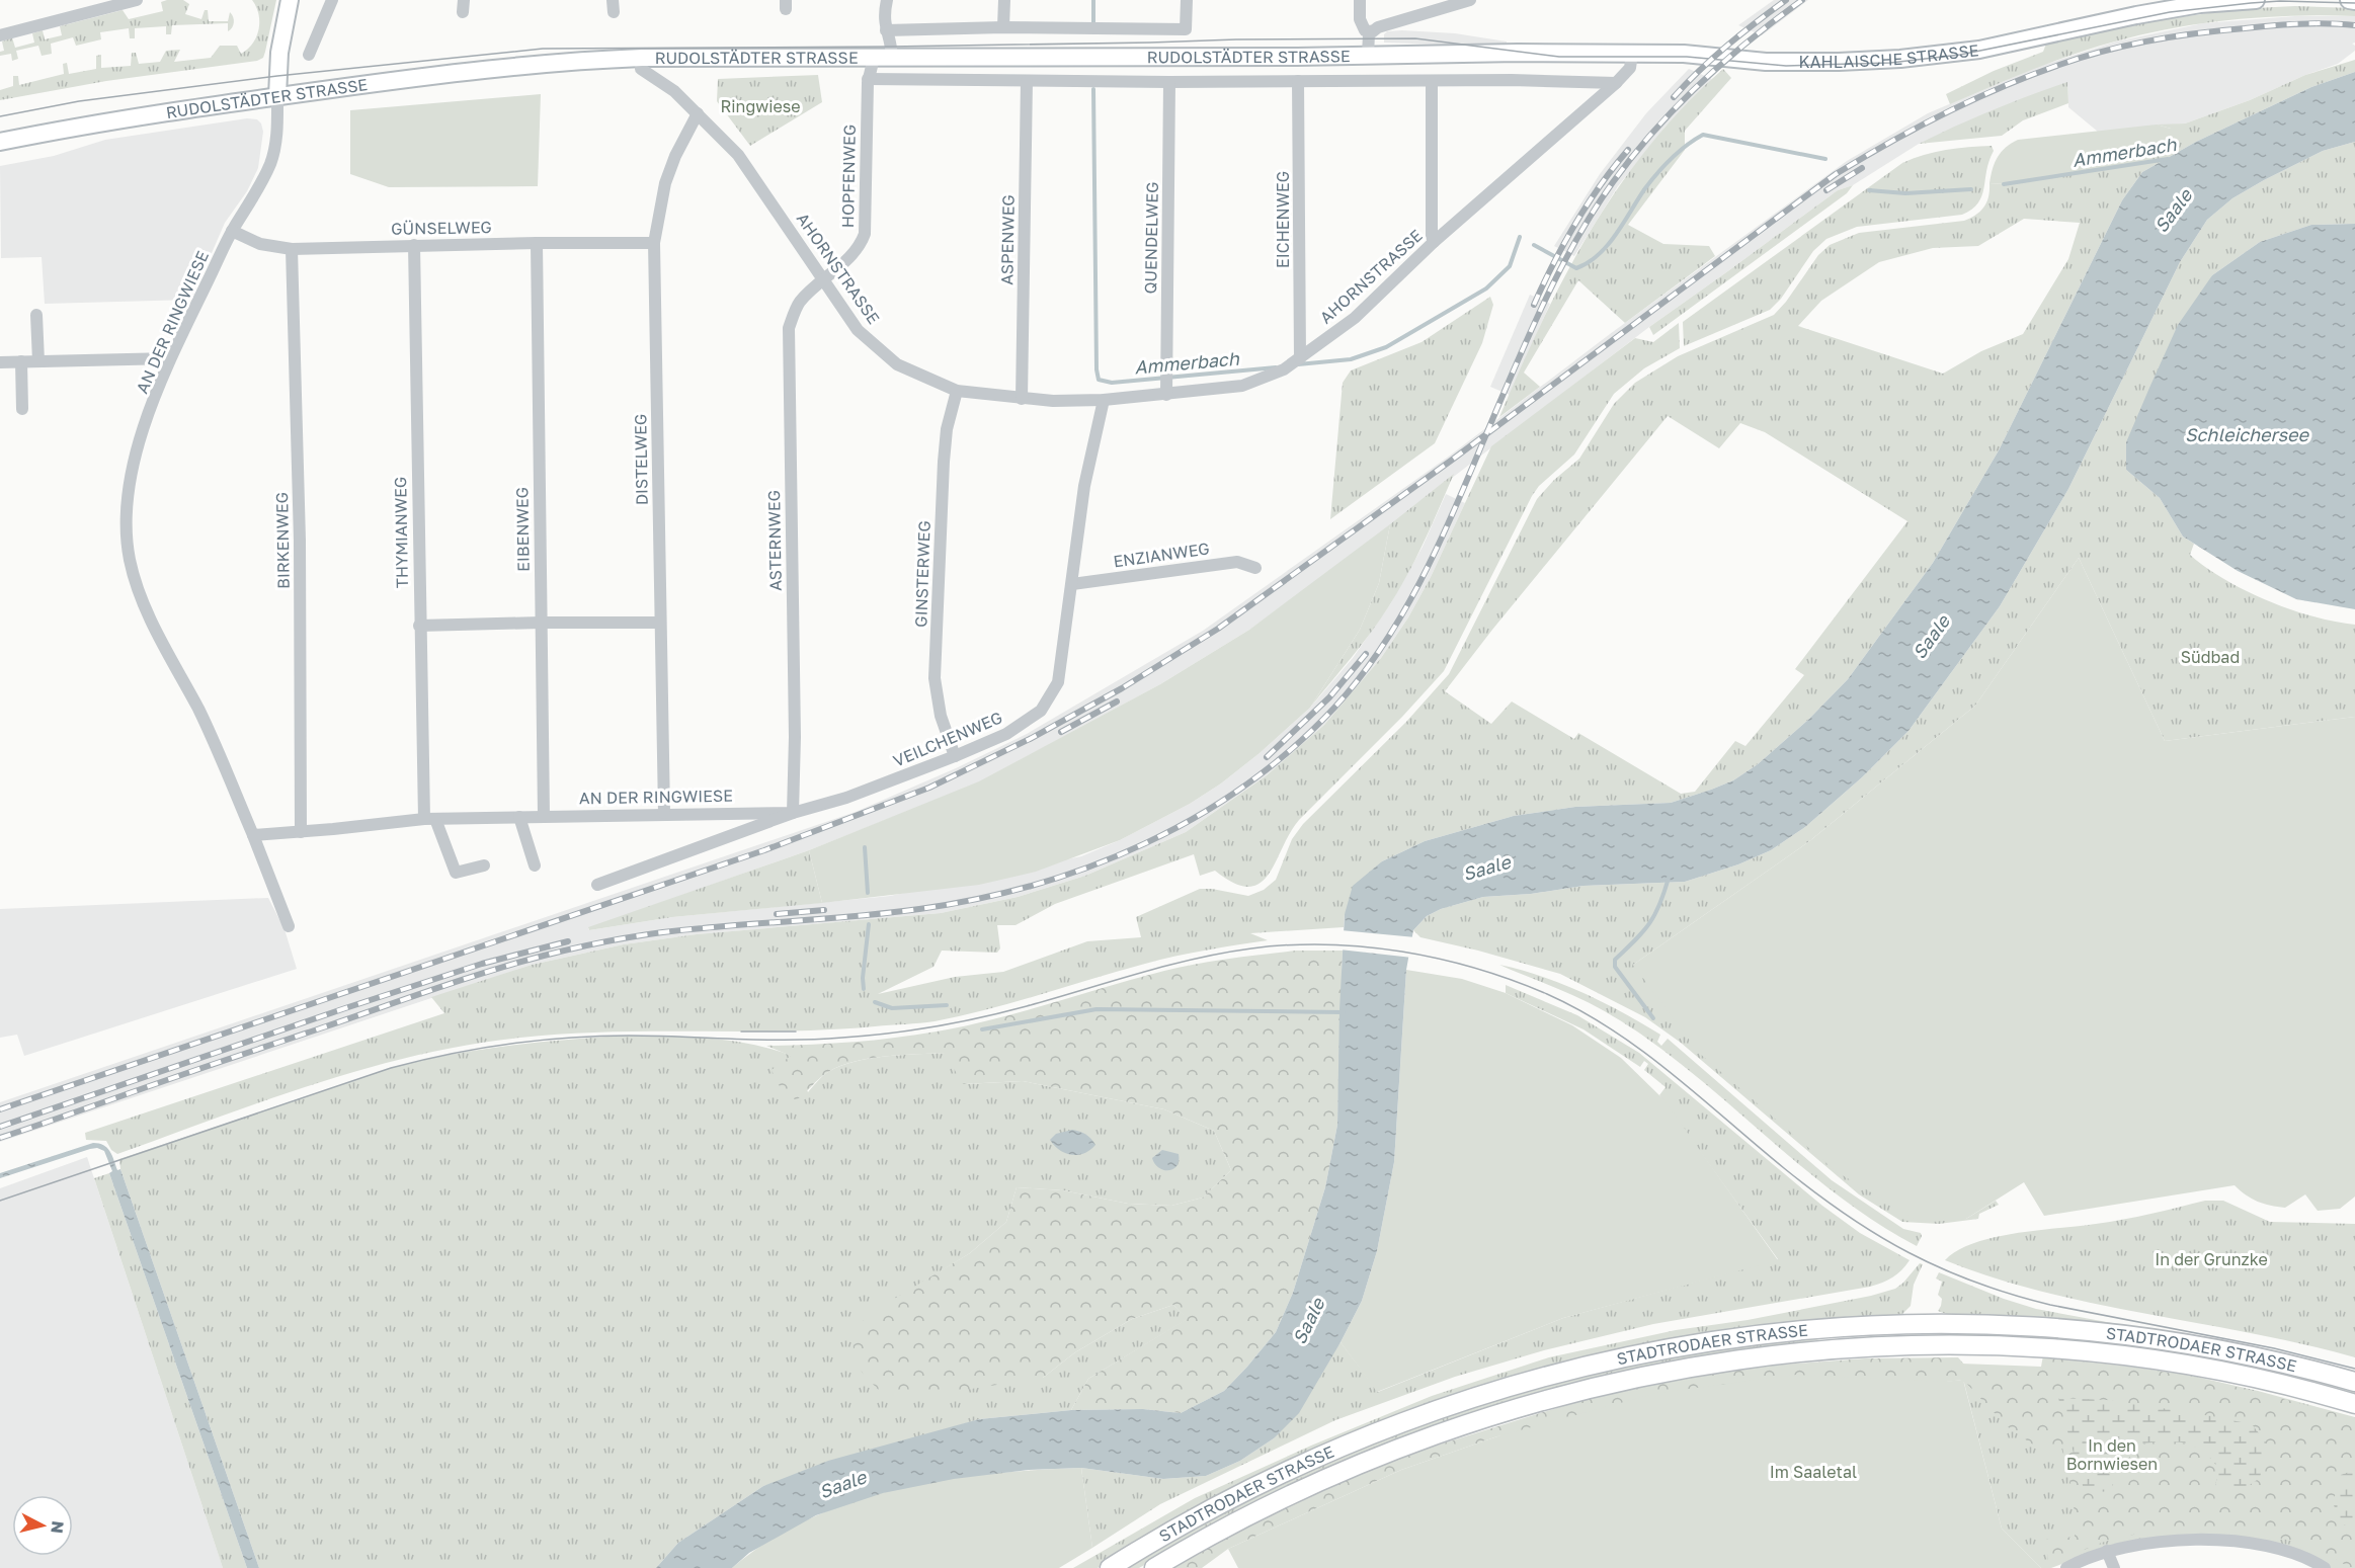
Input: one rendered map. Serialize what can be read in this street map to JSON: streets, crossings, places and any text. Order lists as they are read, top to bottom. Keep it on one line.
{"streets":{"main road":["RUDOLSTÄDTER STRASSE","KAHLAISCHE STRASSE","STADTRODAER STRASSE"],"street":["HOPFENWEG","EICHENWEG","GÜNSELWEG","QUENDELWEG","ASPENWEG","AHORNSTRASSE","AN DER RINGWIESE","DISTELWEG","EIBENWEG","THYMIANWEG","BIRKENWEG","ASTERNWEG","ENZIANWEG","GINSTERWEG","VEILCHENWEG"]},"crossings":[["RUDOLSTÄDTER STRASSE","KAHLAISCHE STRASSE"],["RUDOLSTÄDTER STRASSE","HOPFENWEG"],["RUDOLSTÄDTER STRASSE","EICHENWEG"],["RUDOLSTÄDTER STRASSE","QUENDELWEG"],["RUDOLSTÄDTER STRASSE","ASPENWEG"],["RUDOLSTÄDTER STRASSE","AHORNSTRASSE"],["RUDOLSTÄDTER STRASSE","AN DER RINGWIESE"],["KAHLAISCHE STRASSE","AHORNSTRASSE"],["HOPFENWEG","AHORNSTRASSE"],["HOPFENWEG","ASTERNWEG"],["EICHENWEG","AHORNSTRASSE"],["GÜNSELWEG","AN DER RINGWIESE"],["GÜNSELWEG","DISTELWEG"],["GÜNSELWEG","EIBENWEG"],["GÜNSELWEG","THYMIANWEG"],["GÜNSELWEG","BIRKENWEG"],["QUENDELWEG","AHORNSTRASSE"],["ASPENWEG","AHORNSTRASSE"],["AHORNSTRASSE","DISTELWEG"],["AHORNSTRASSE","ASTERNWEG"],["AHORNSTRASSE","GINSTERWEG"],["AHORNSTRASSE","VEILCHENWEG"],["AN DER RINGWIESE","DISTELWEG"],["AN DER RINGWIESE","EIBENWEG"],["AN DER RINGWIESE","THYMIANWEG"],["AN DER RINGWIESE","BIRKENWEG"],["AN DER RINGWIESE","ASTERNWEG"],["AN DER RINGWIESE","VEILCHENWEG"],["ASTERNWEG","VEILCHENWEG"],["ENZIANWEG","VEILCHENWEG"],["GINSTERWEG","VEILCHENWEG"]],"water":["Ammerbach","Saale","Schleichersee"],"parks":["Ringwiese","Südbad","In der Grunzke","In den Bornwiesen","Im Saaletal"],"north":"right"}
